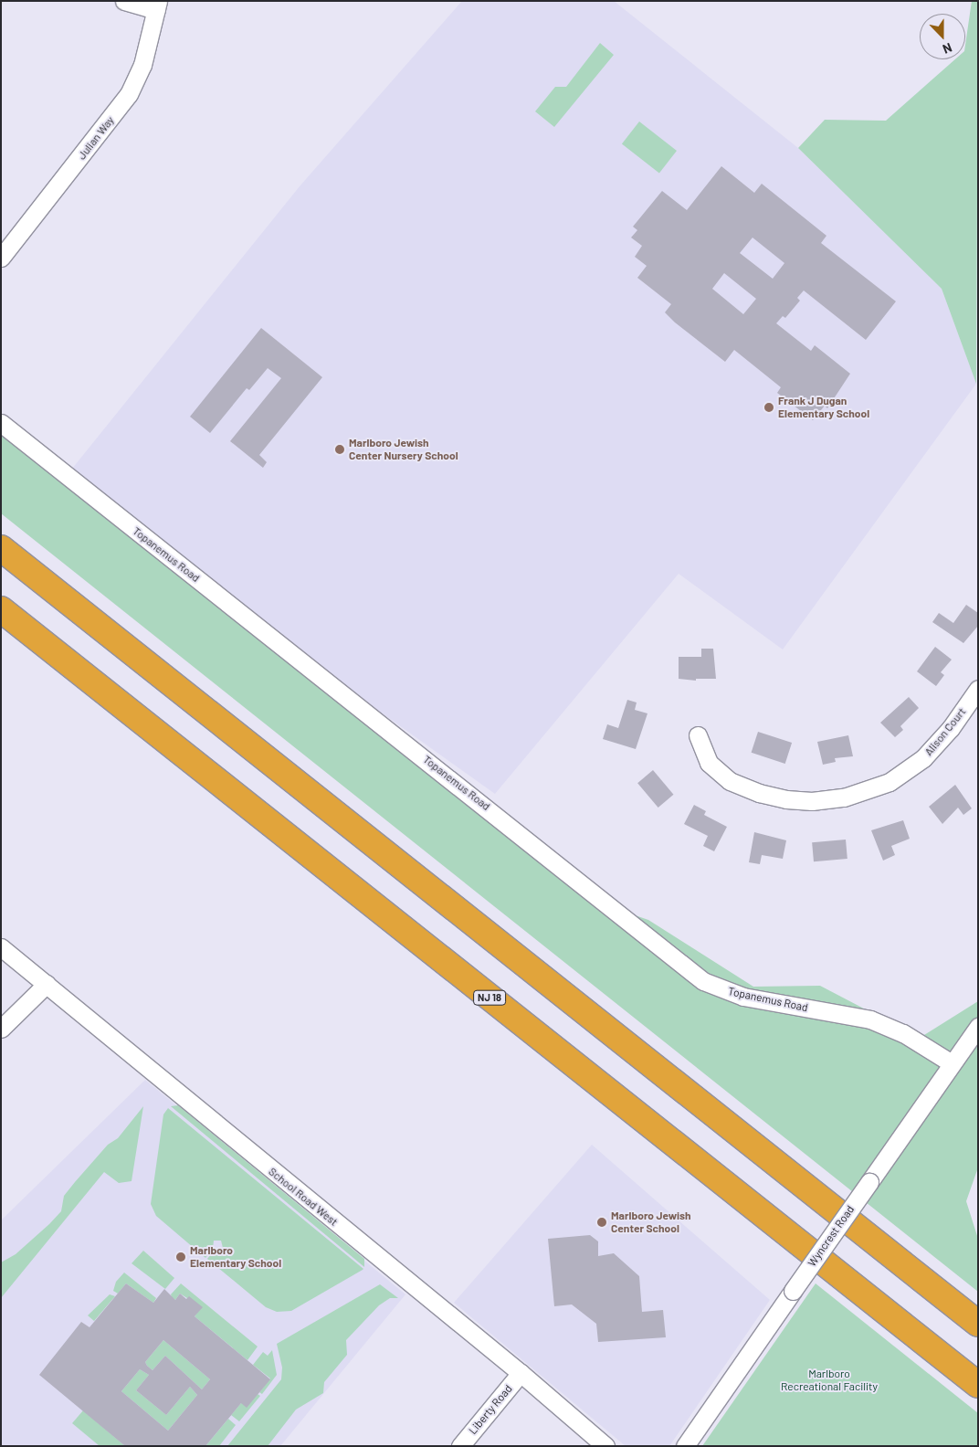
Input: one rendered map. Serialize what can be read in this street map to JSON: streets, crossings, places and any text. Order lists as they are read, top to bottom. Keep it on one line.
{"streets":{"highway":["NJ 18"],"street":["Julian Way","Topanemus Road","Alison Court","School Road West","Wyncrest Road","Liberty Road"]},"crossings":[["Topanemus Road","Wyncrest Road"],["School Road West","Liberty Road"]],"parks":["Marlboro Recreational Facility"],"places":["Frank J Dugan Elementary School","Marlboro Jewish Center Nursery School","Marlboro Jewish Center School","Marlboro Elementary School"],"north":"bottom"}
